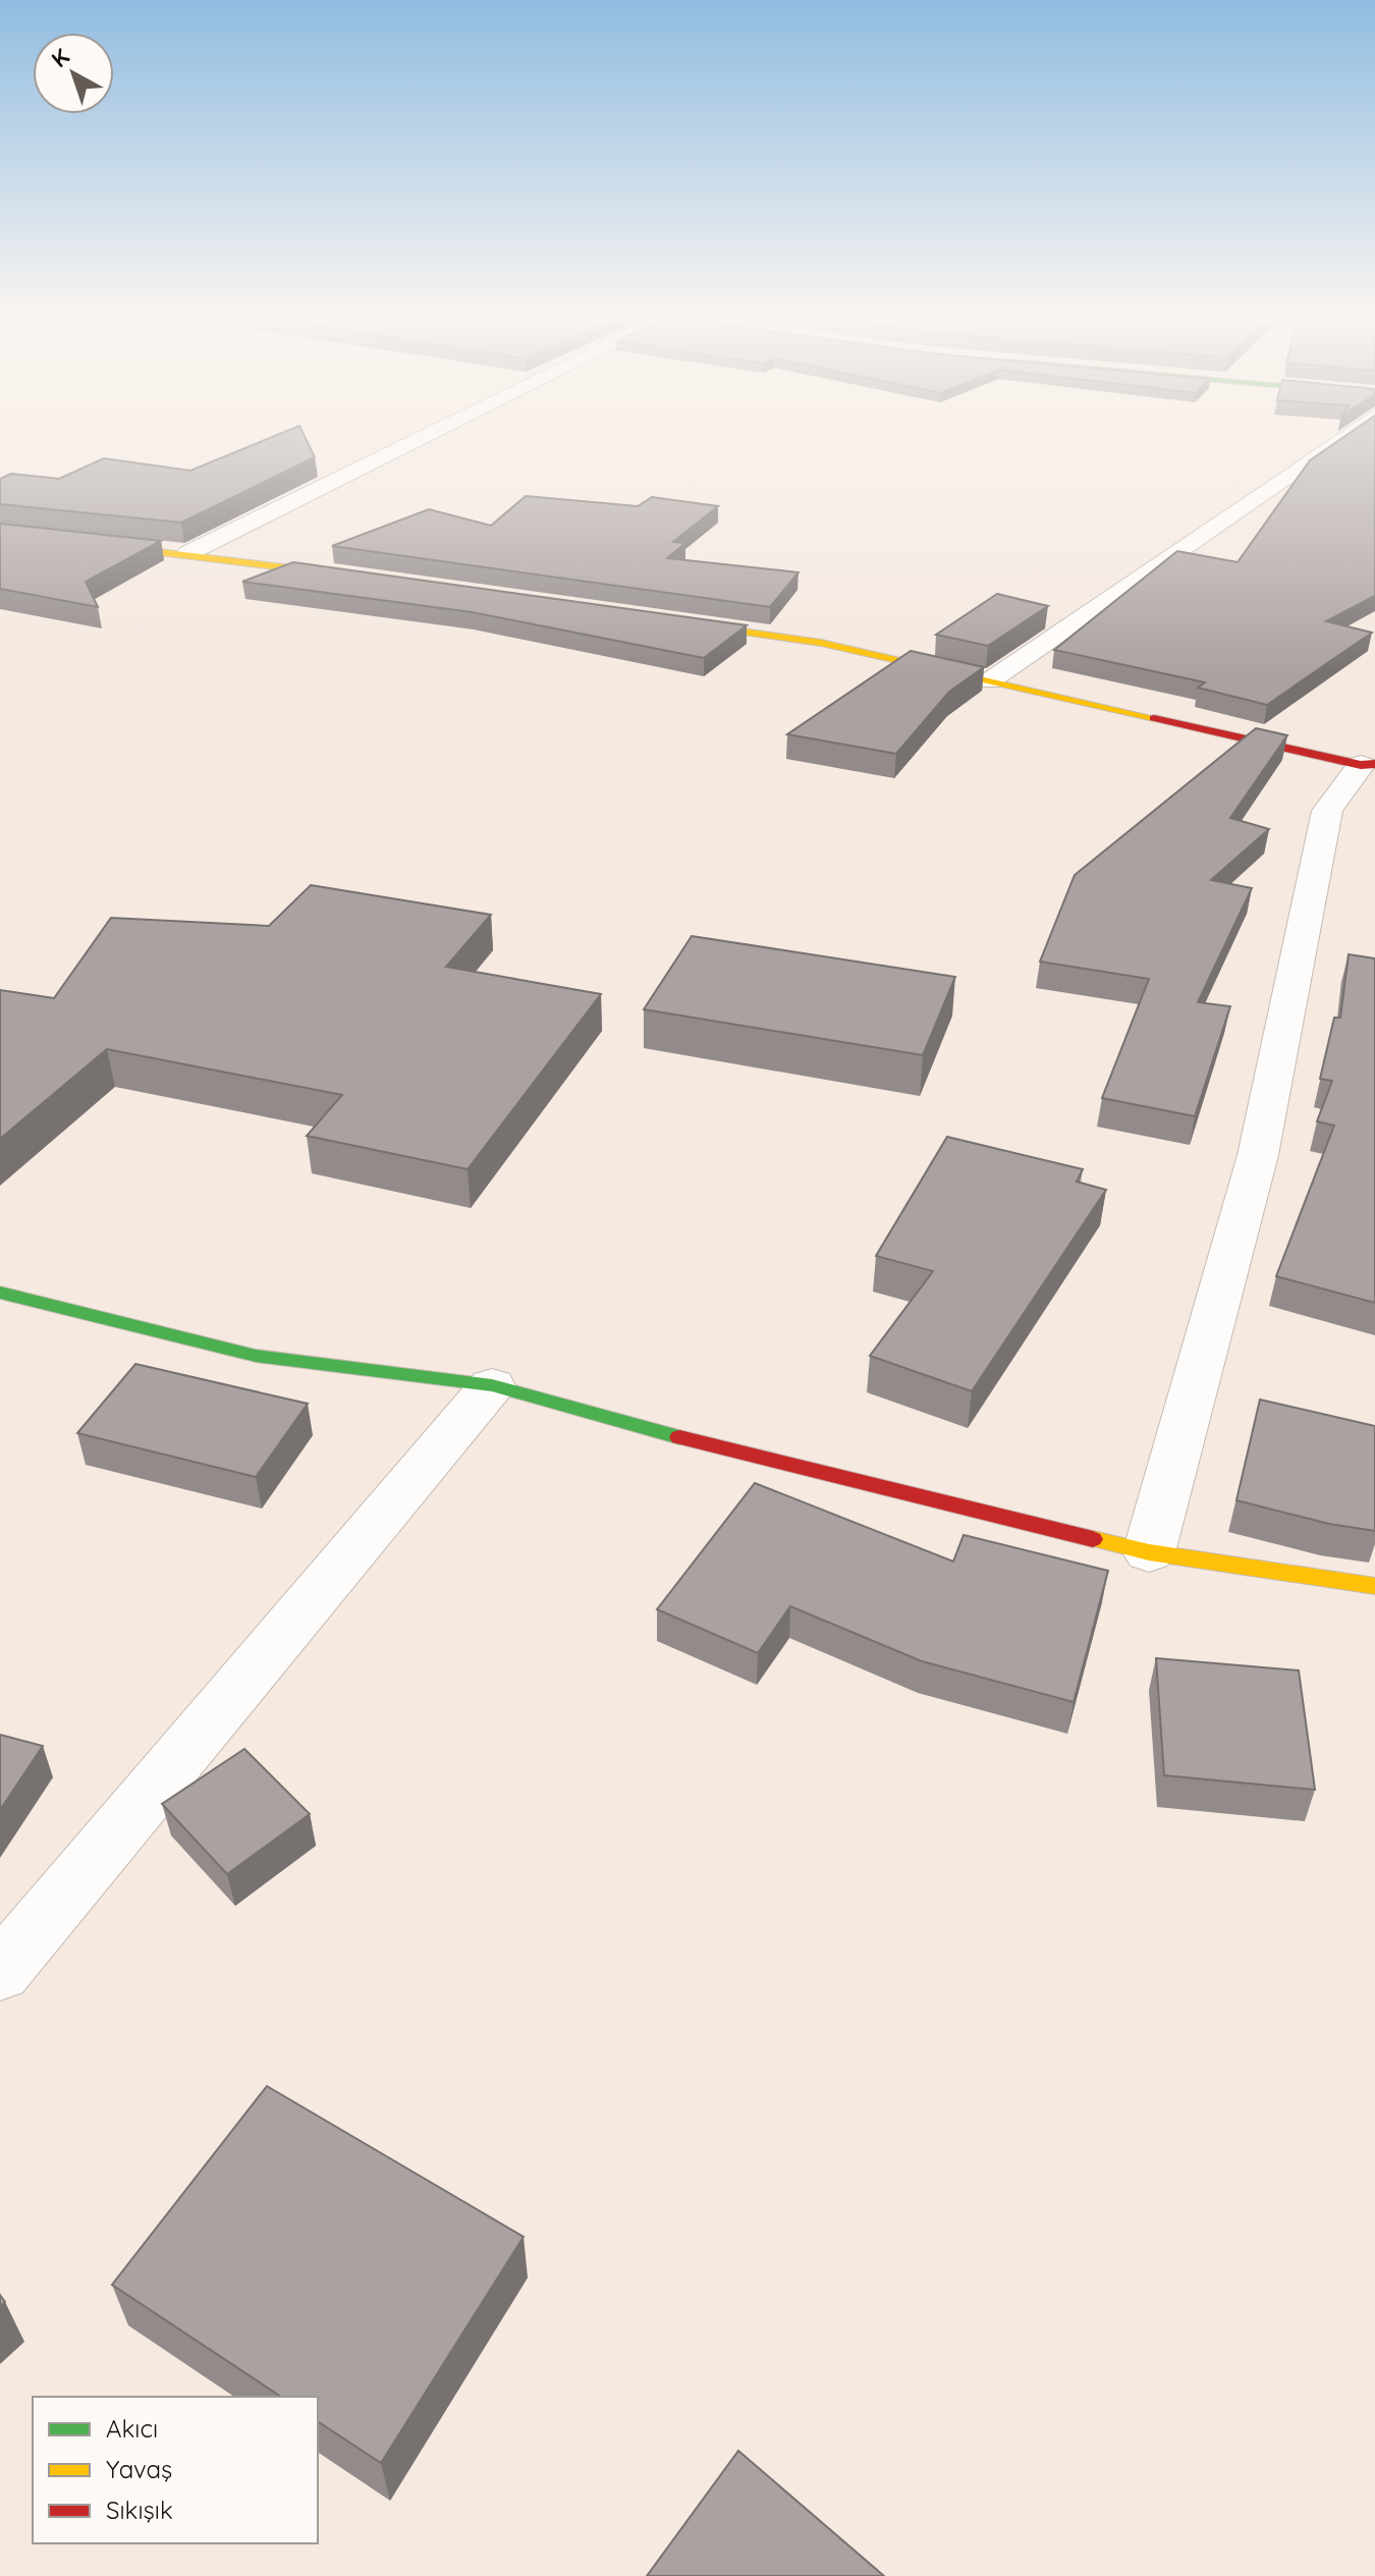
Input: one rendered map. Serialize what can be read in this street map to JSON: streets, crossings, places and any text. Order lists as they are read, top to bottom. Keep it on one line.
{"legend":["Akıcı","Yavaş","Sıkışık"],"north":"top left"}
